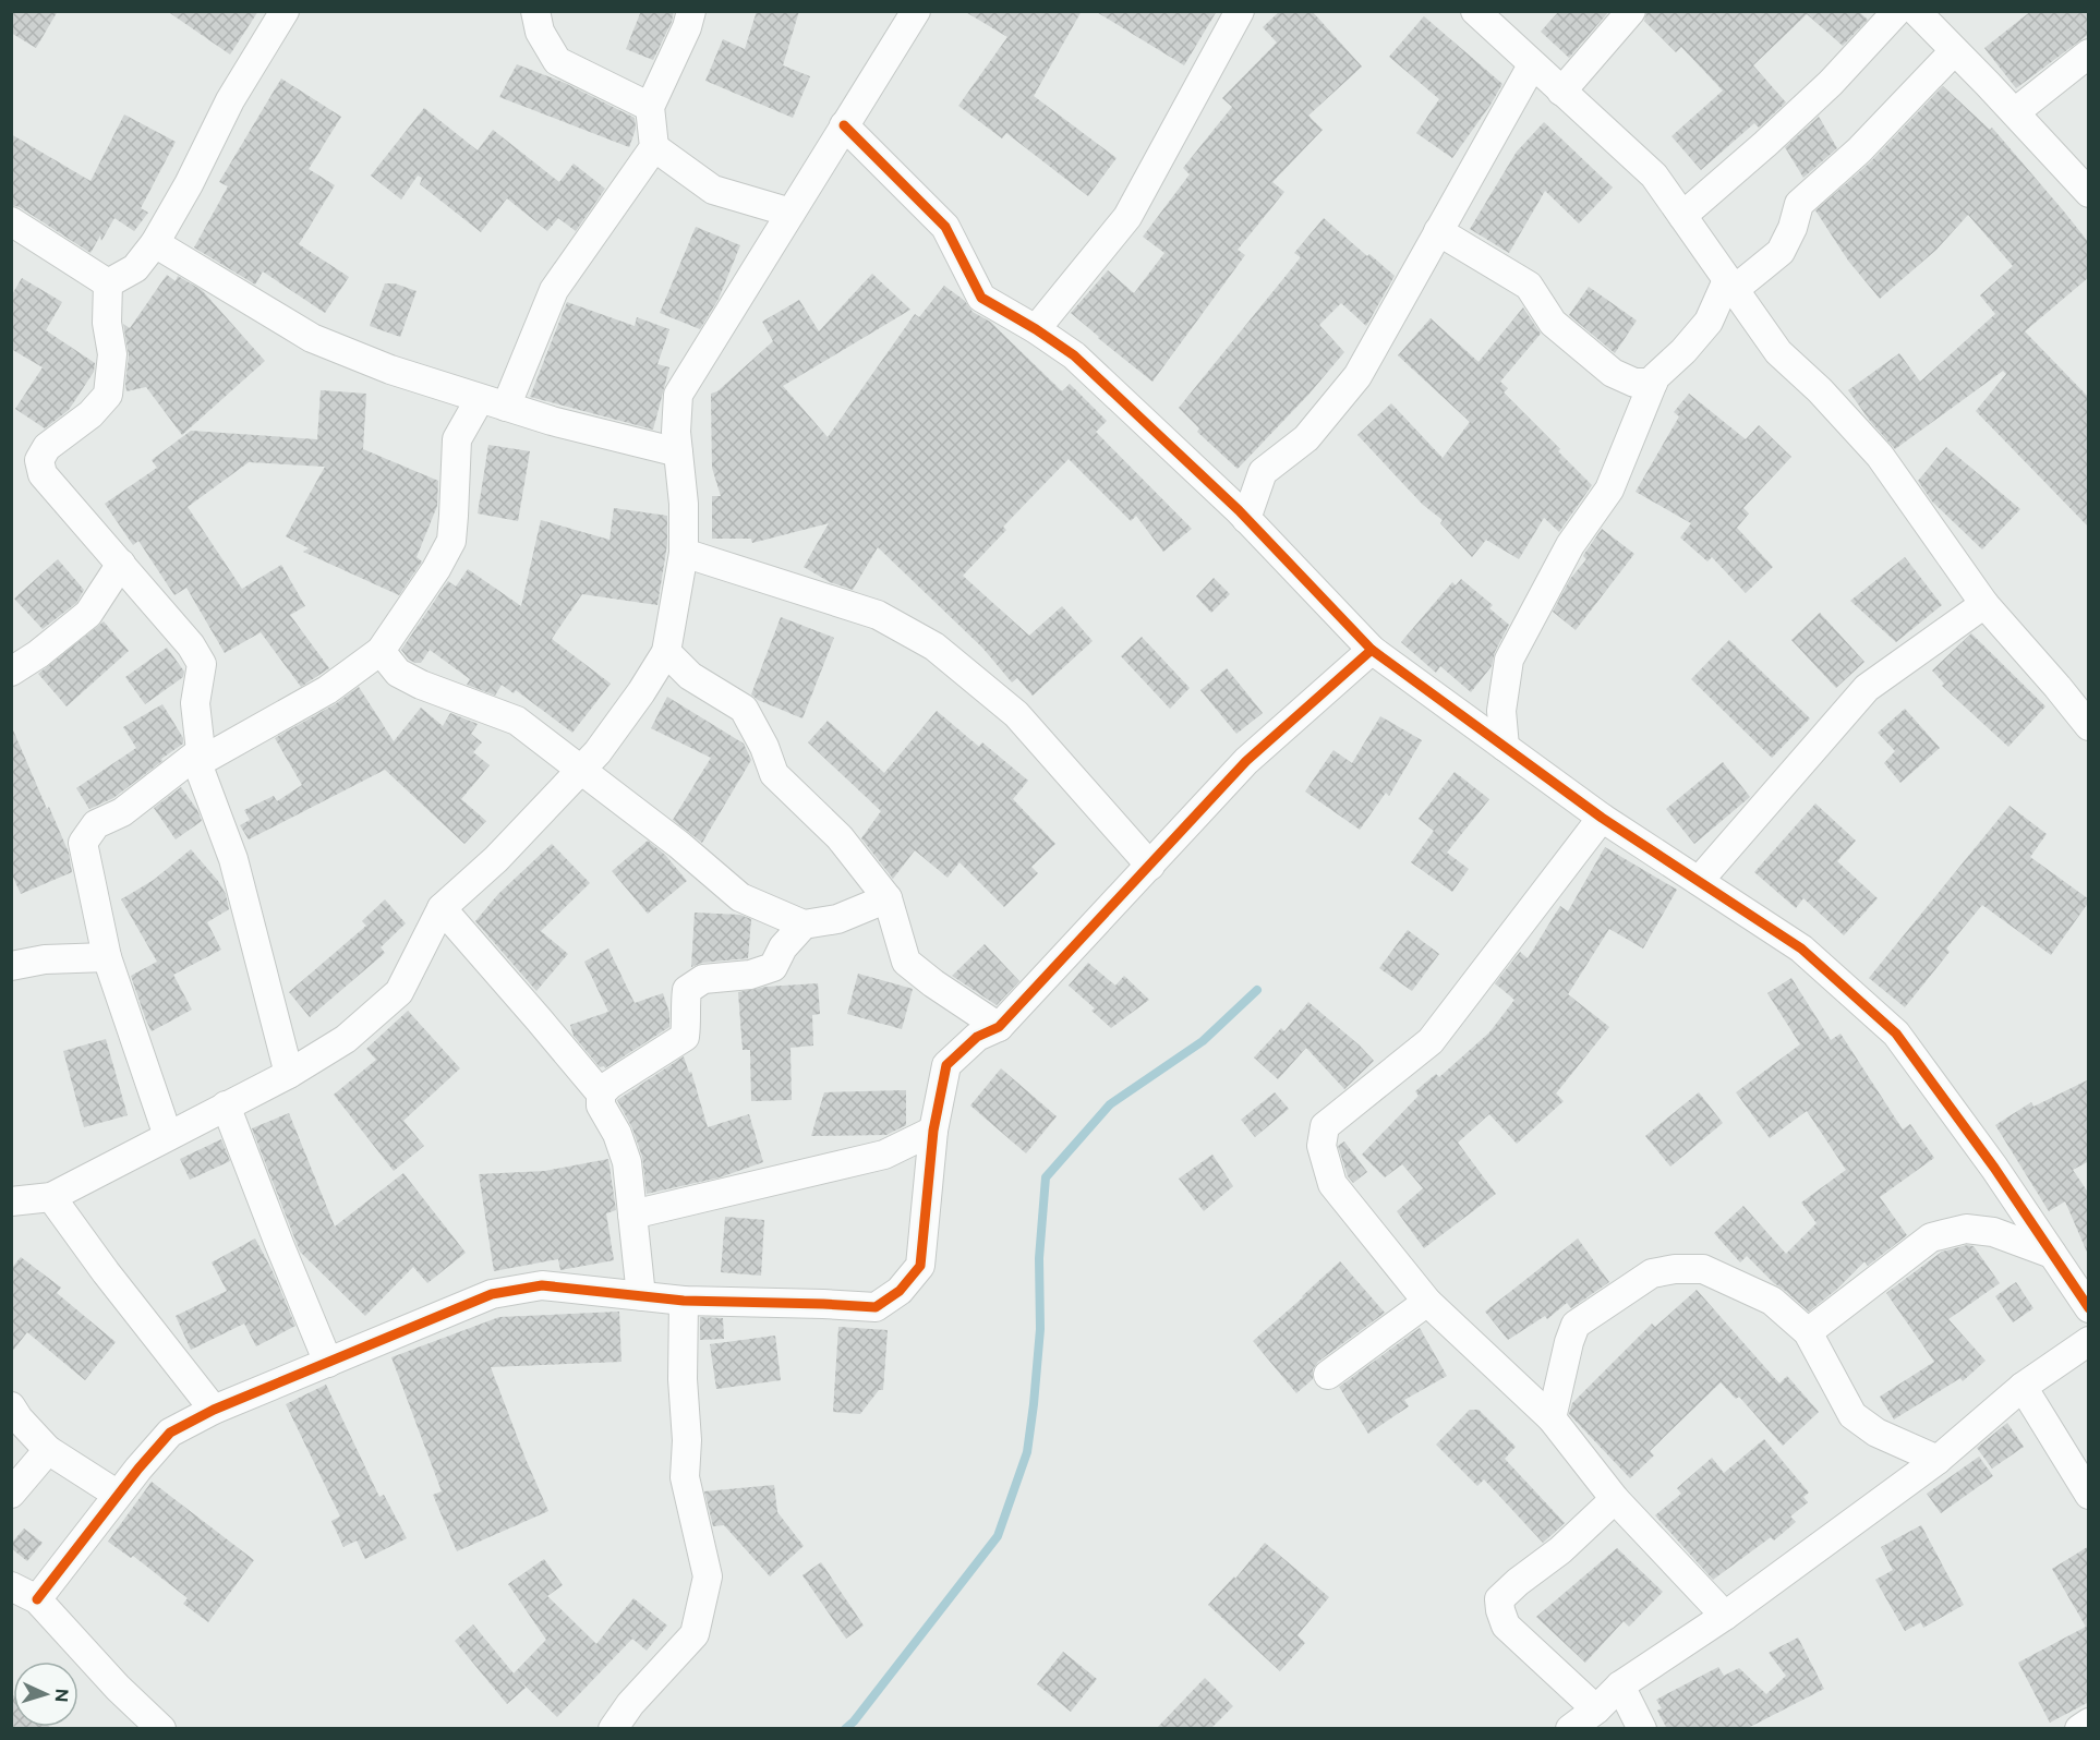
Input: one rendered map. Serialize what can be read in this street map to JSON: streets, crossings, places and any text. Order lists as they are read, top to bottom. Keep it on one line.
{"north":"right"}
